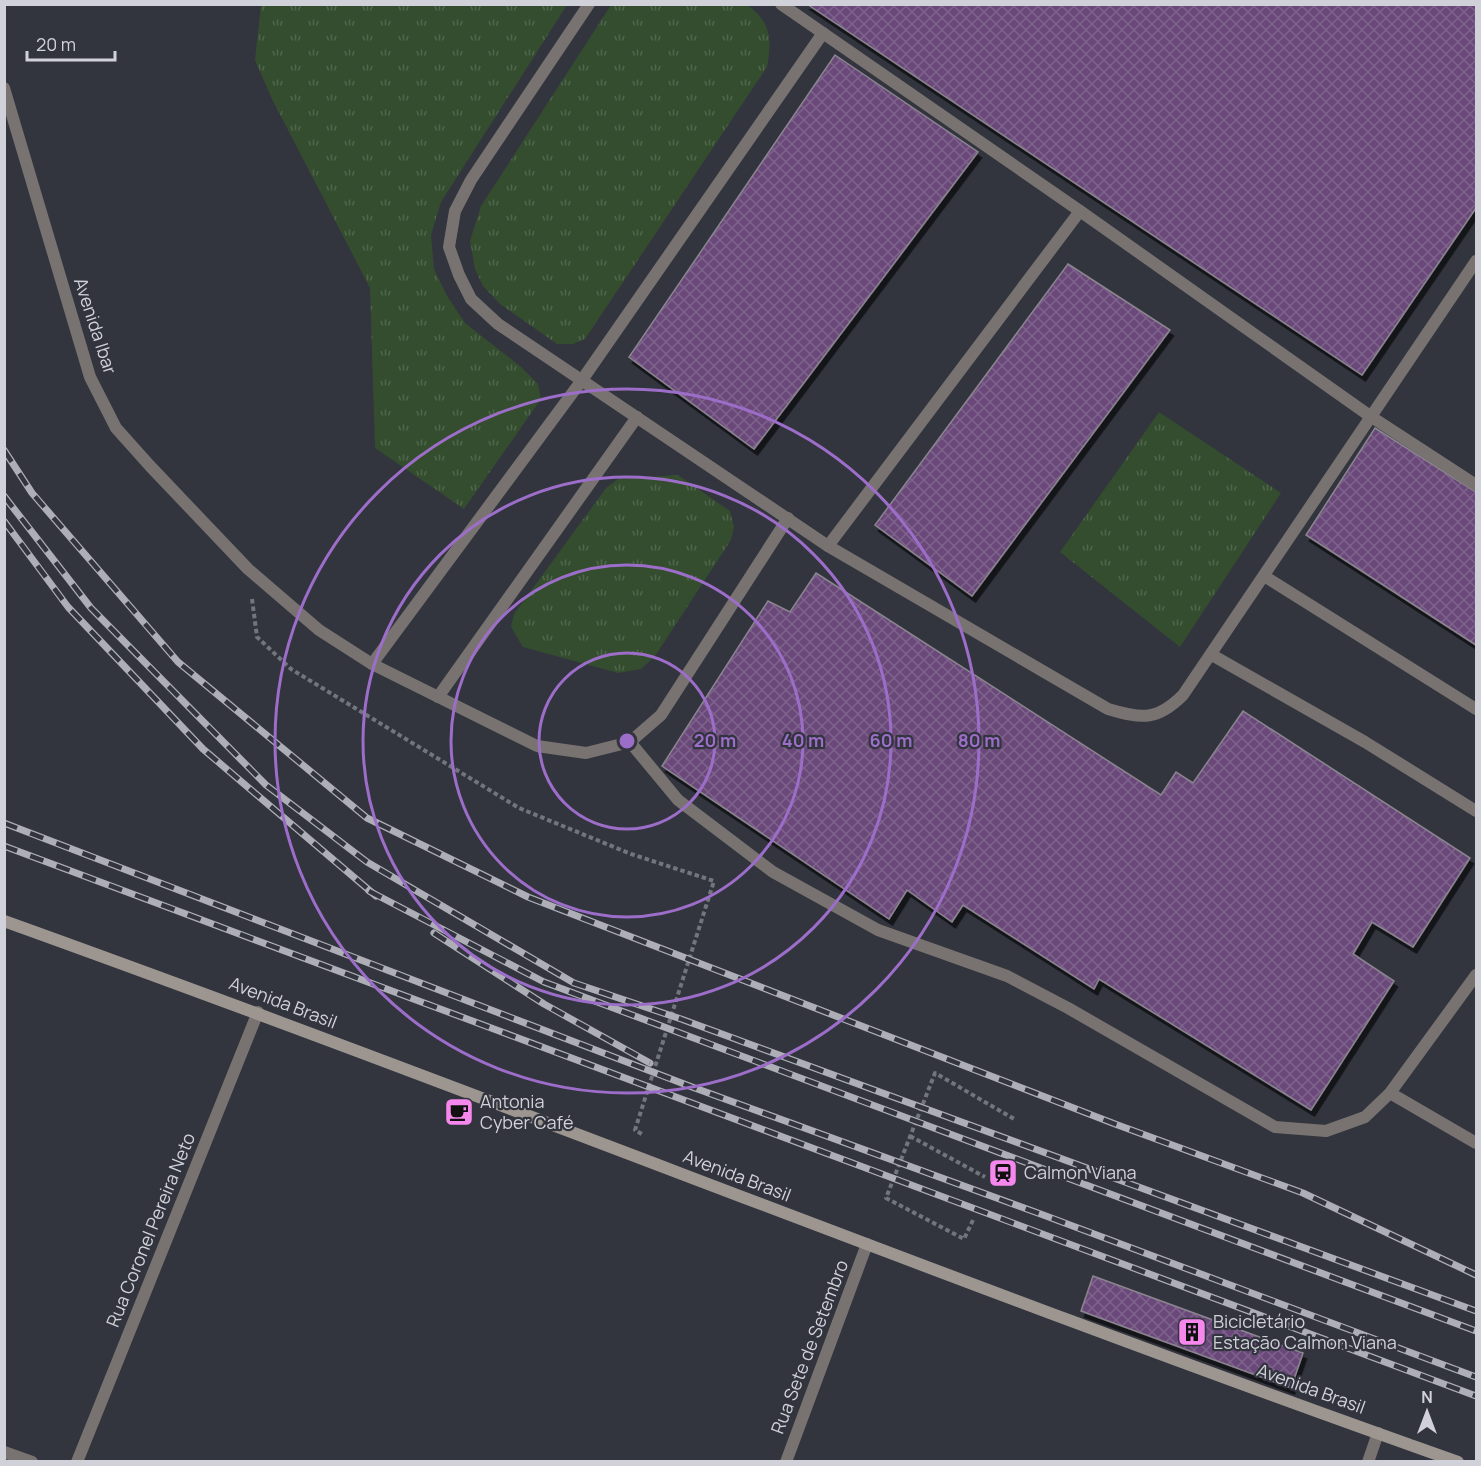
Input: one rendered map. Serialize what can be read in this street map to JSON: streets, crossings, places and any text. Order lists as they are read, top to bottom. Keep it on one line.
{"streets":{"main road":["Avenida Brasil"],"street":["Avenida Ibar","Rua Coronel Pereira Neto","Rua Sete de Setembro"]},"crossings":[["Avenida Brasil","Rua Coronel Pereira Neto"],["Avenida Brasil","Rua Sete de Setembro"]],"places":{"cafe":["Antonia Cyber Café"],"station":["Calmon Viana"],"building":["Bicicletário Estação Calmon Viana"]},"scale_bar":"20 m","north":"top","rings":["20 m","40 m","60 m","80 m"]}
